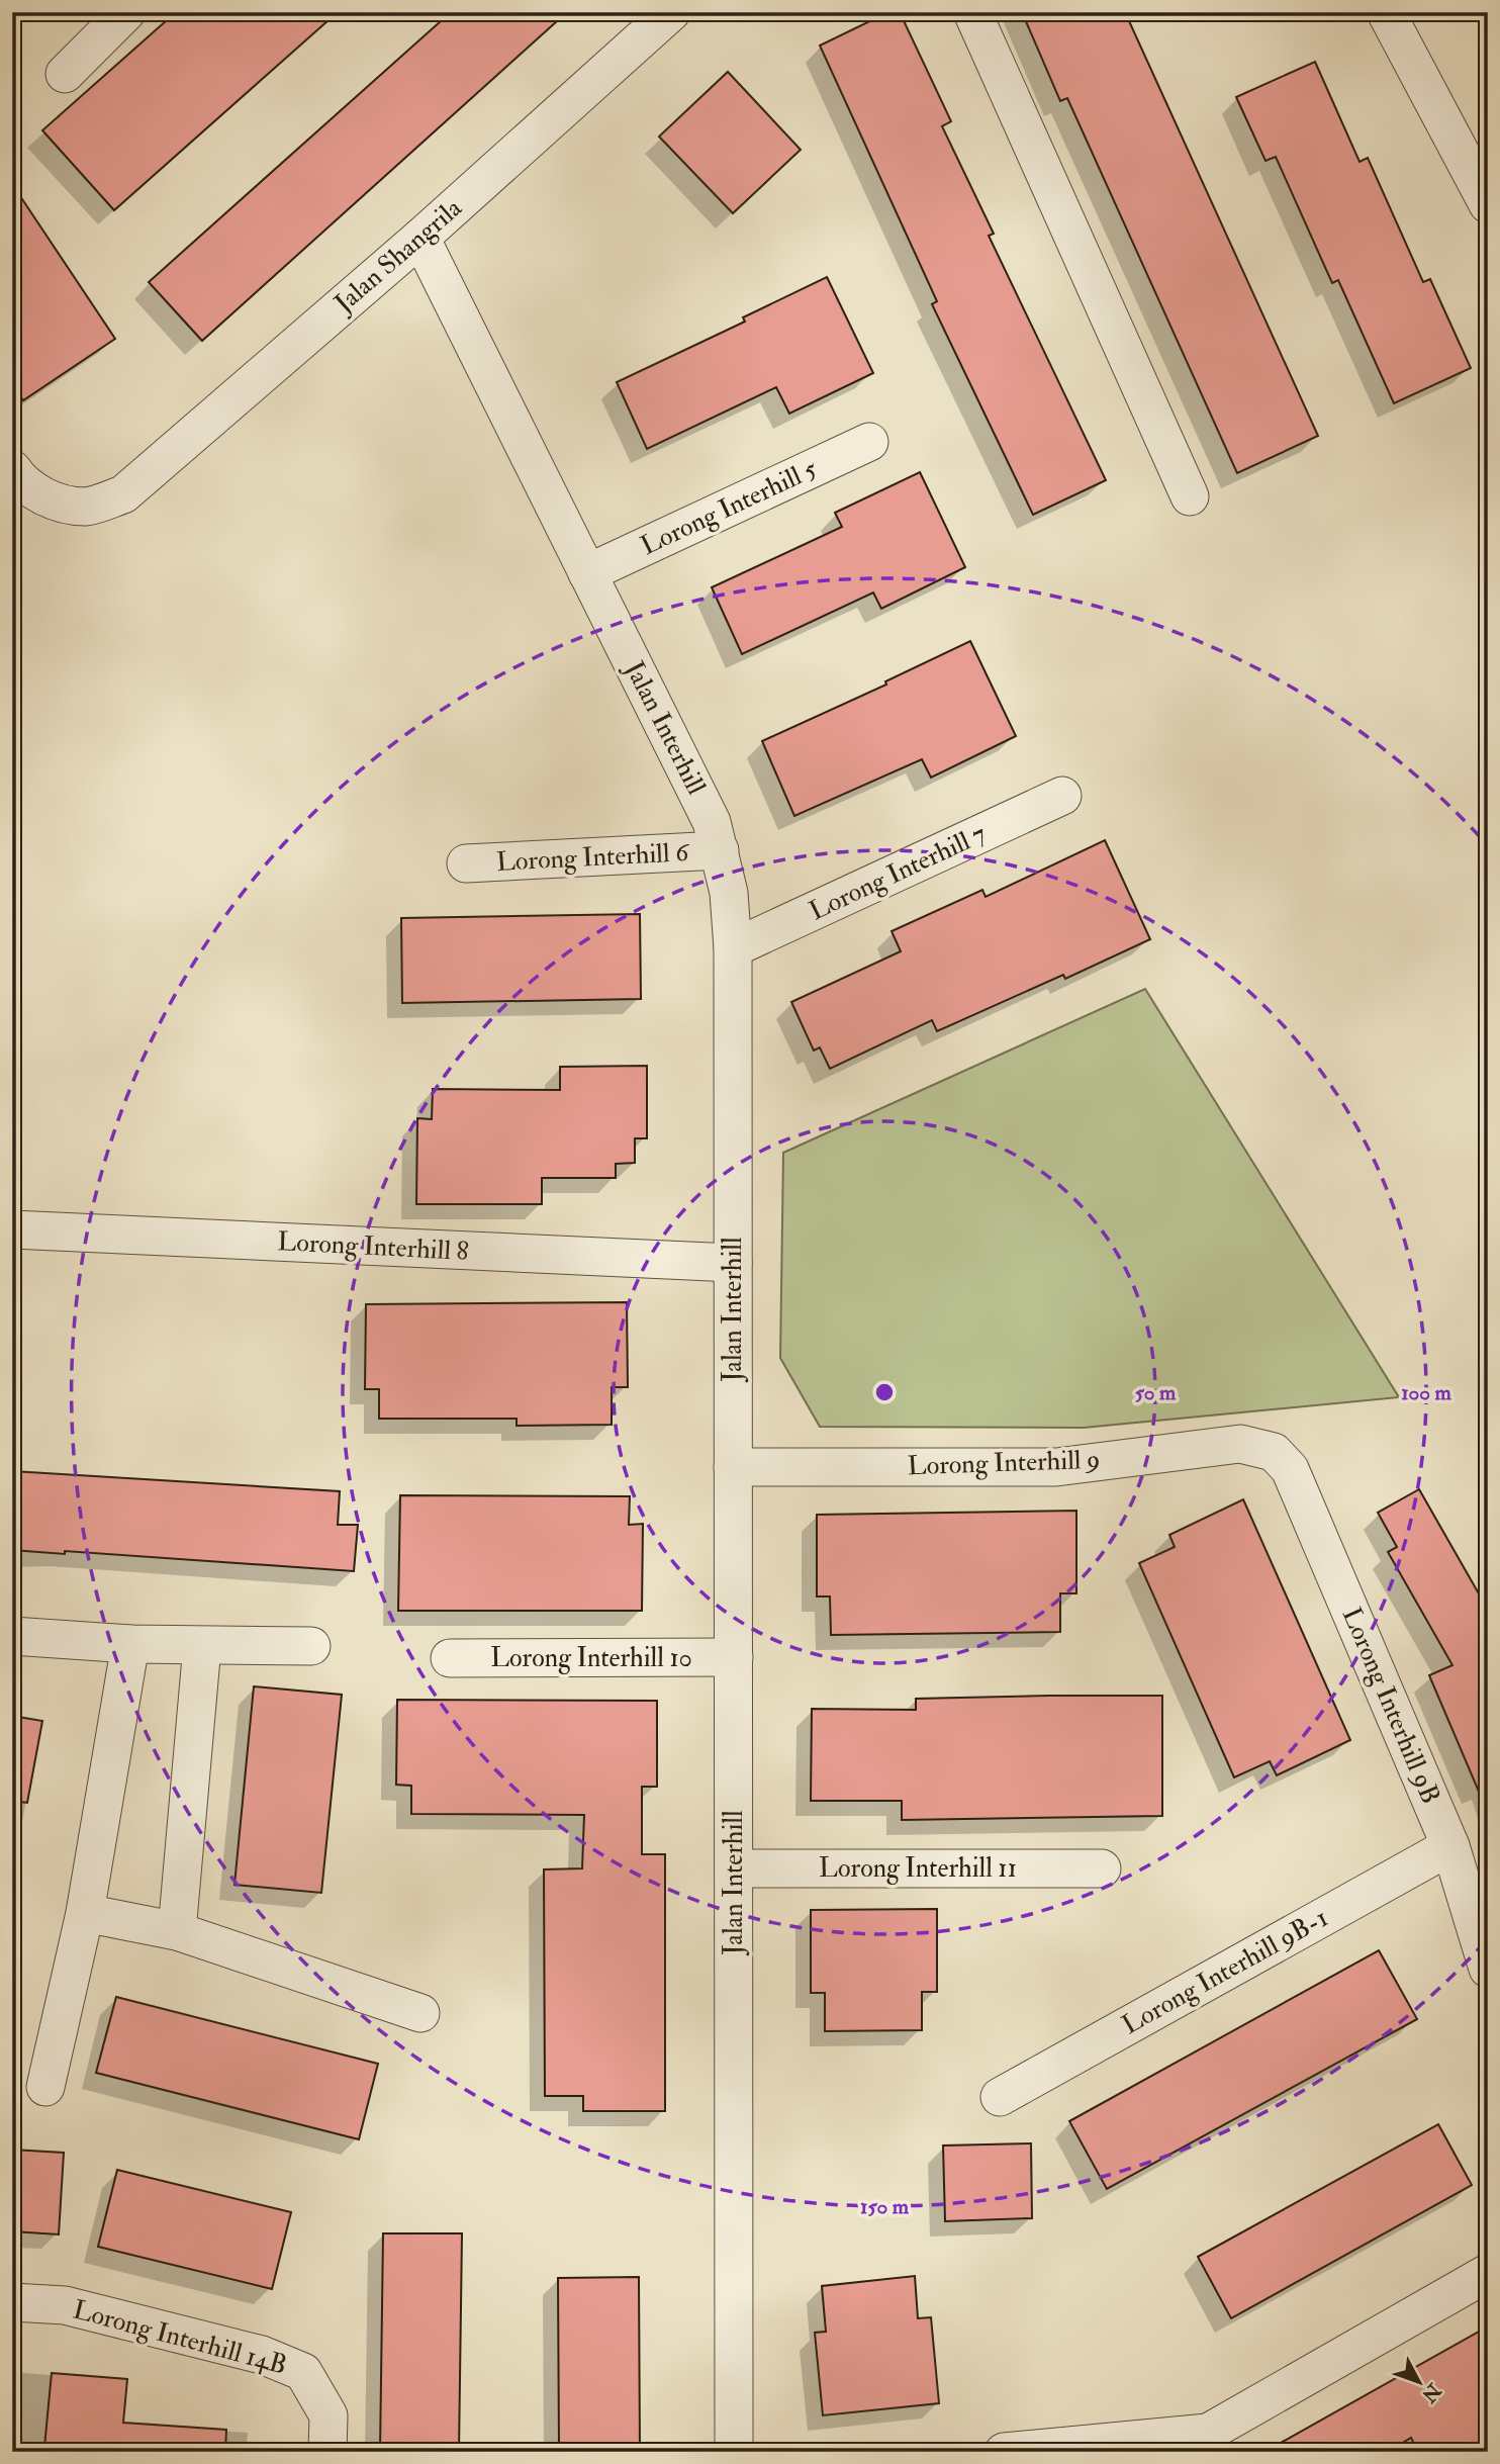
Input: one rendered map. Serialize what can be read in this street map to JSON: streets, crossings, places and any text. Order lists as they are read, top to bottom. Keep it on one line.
{"streets":{"street":["Jalan Shangrila","Lorong Interhill 5","Jalan Interhill","Lorong Interhill 6","Lorong Interhill 7","Lorong Interhill 8","Lorong Interhill 9","Lorong Interhill 10","Lorong Interhill 9B","Lorong Interhill 11","Lorong Interhill 9B-1","Lorong Interhill 14B"]},"crossings":[["Jalan Shangrila","Jalan Interhill"],["Lorong Interhill 5","Jalan Interhill"],["Jalan Interhill","Lorong Interhill 6"],["Jalan Interhill","Lorong Interhill 7"],["Jalan Interhill","Lorong Interhill 8"],["Jalan Interhill","Lorong Interhill 9"],["Jalan Interhill","Lorong Interhill 10"],["Jalan Interhill","Lorong Interhill 11"],["Lorong Interhill 9","Lorong Interhill 9B"],["Lorong Interhill 9B","Lorong Interhill 9B-1"]],"north":"bottom right","rings":["50 m","100 m","150 m"]}
